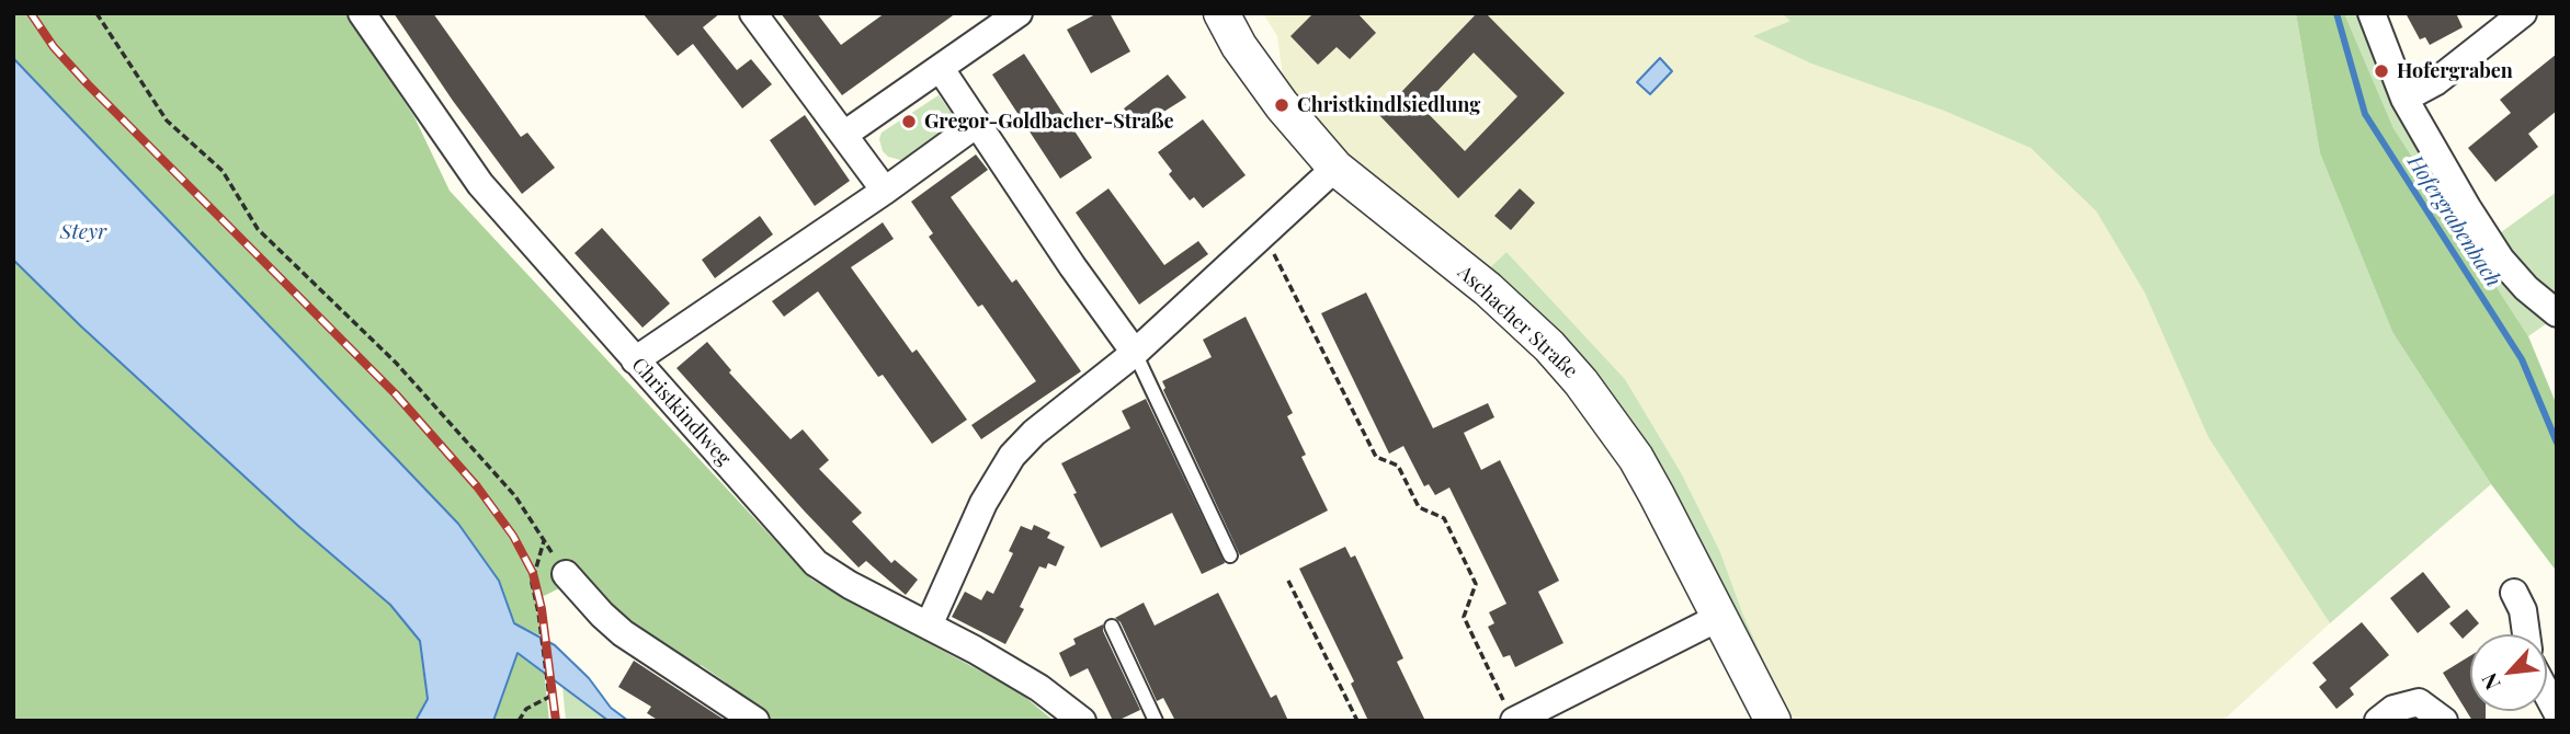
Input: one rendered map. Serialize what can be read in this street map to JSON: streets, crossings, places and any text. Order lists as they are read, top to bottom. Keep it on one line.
{"streets":{"street":["Aschacher Straße","Christkindlweg"]},"water":["Hofergrabenbach","Steyr"],"places":["Hofergraben","Christkindlsiedlung","Gregor-Goldbacher-Straße"],"north":"bottom left"}
